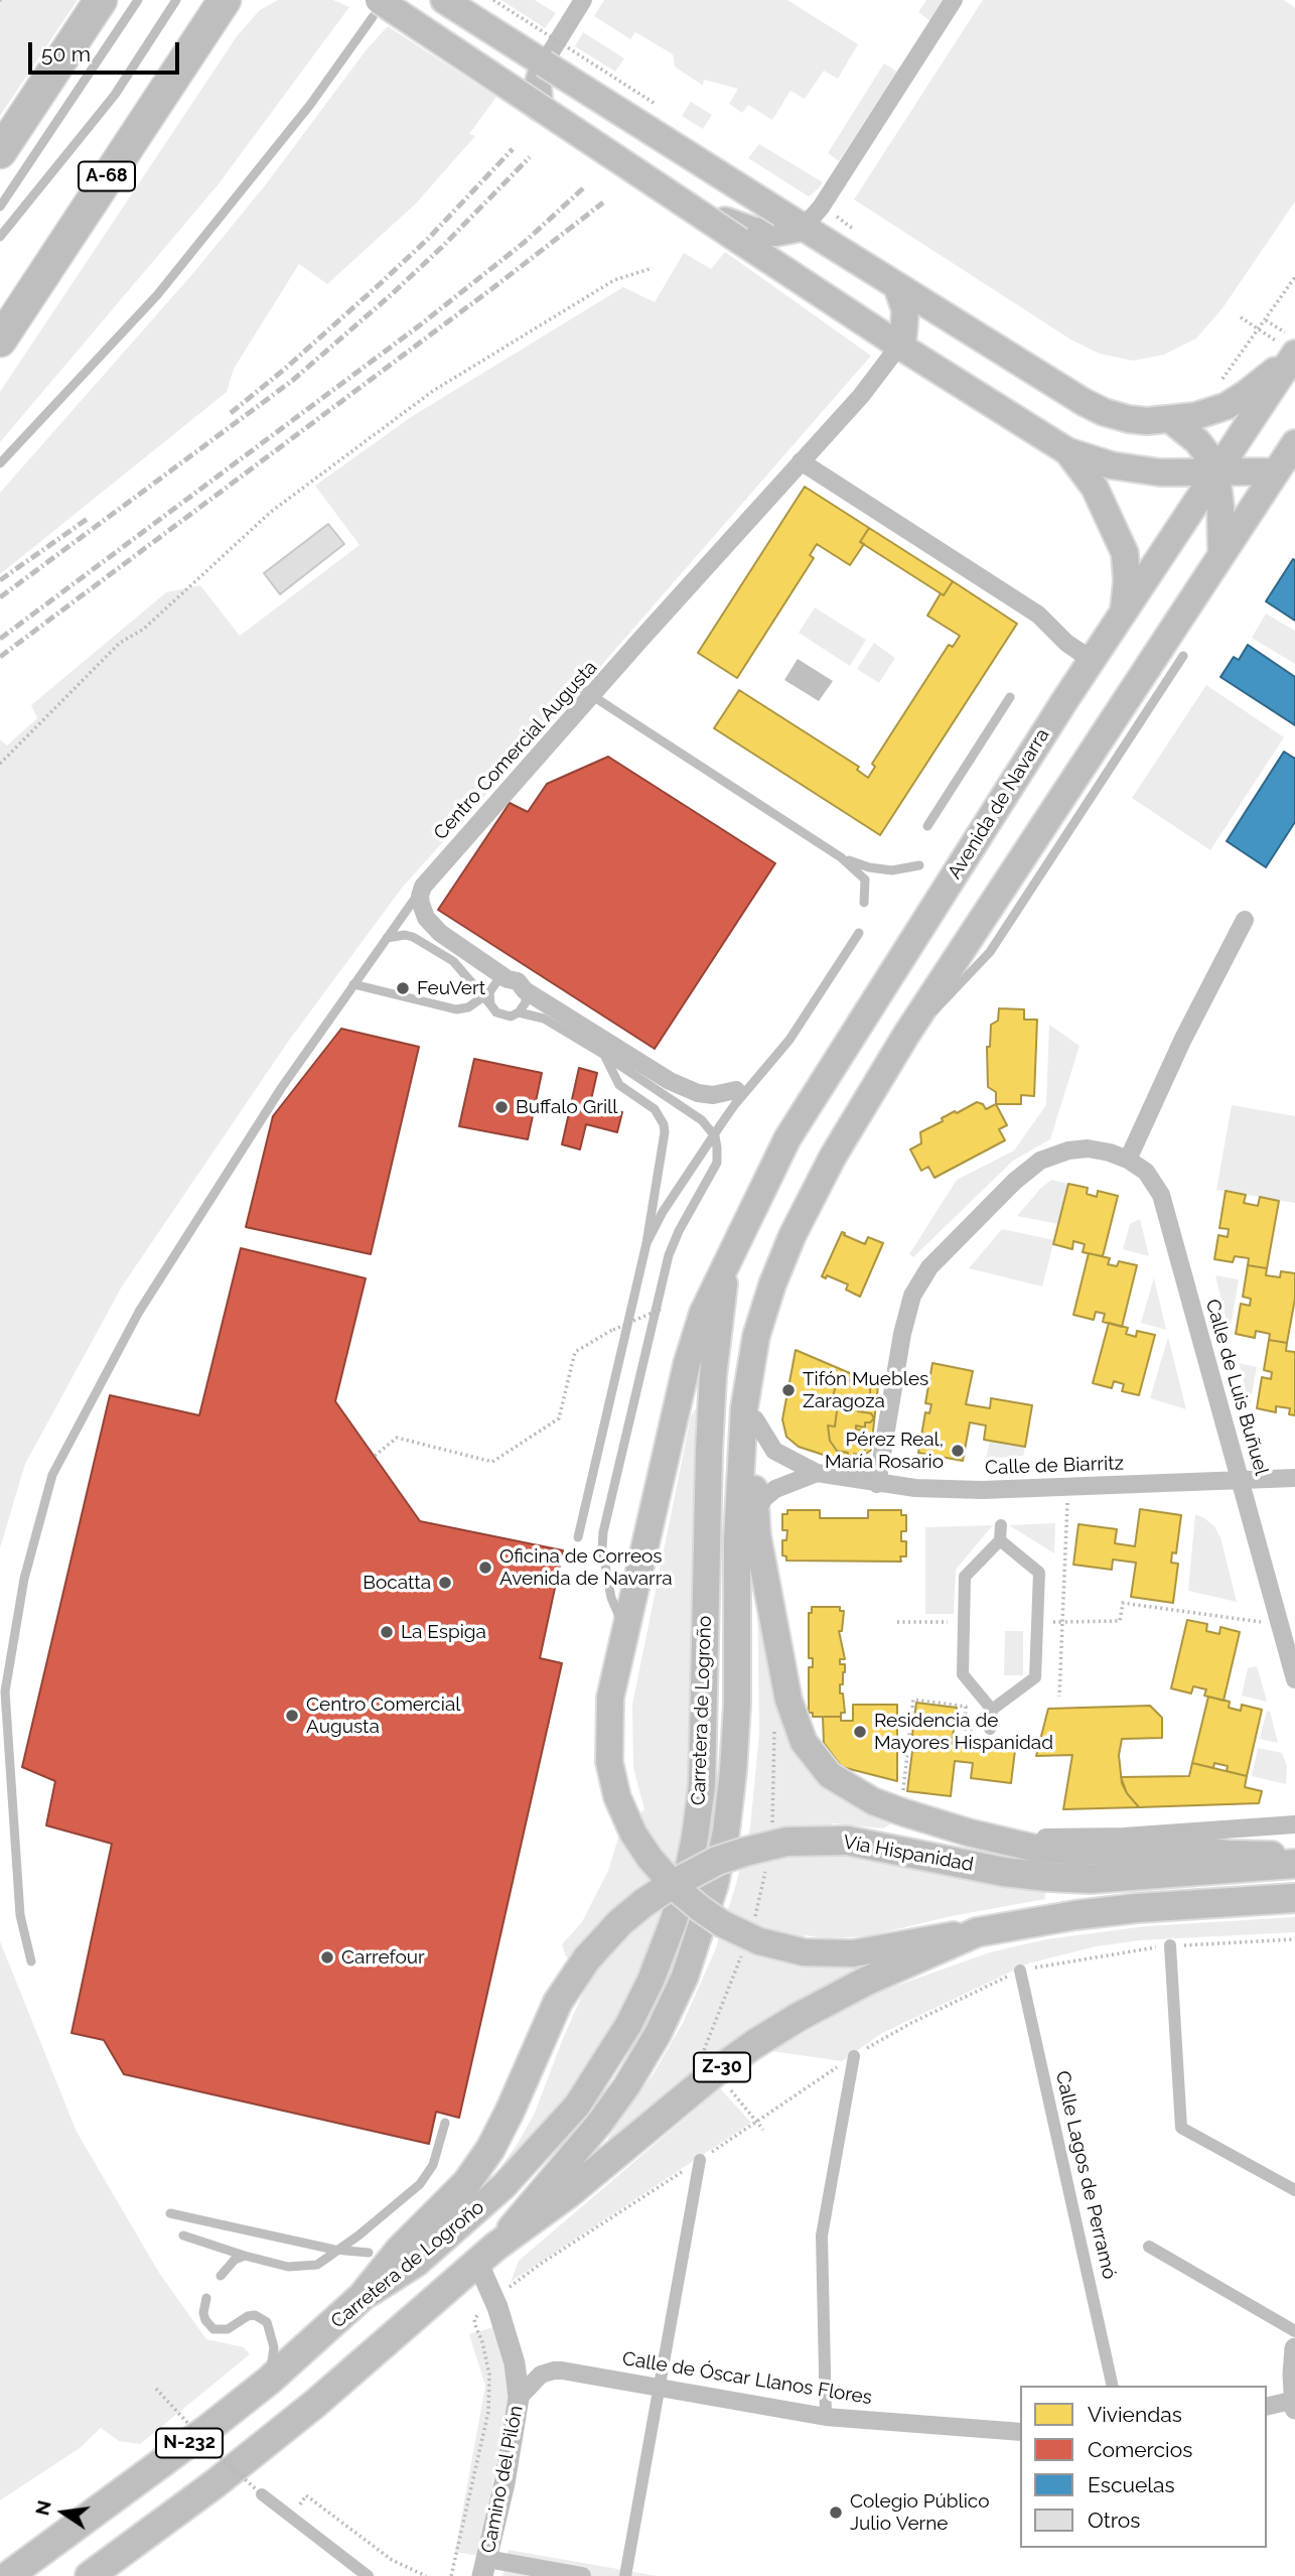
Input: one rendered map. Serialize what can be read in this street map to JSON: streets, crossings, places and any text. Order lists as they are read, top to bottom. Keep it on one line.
{"streets":{"highway":["A-68","Carretera de Logroño","Vía Hispanidad","Z-30","N-232"],"main road":["Avenida de Navarra"],"street":["Centro Comercial Augusta","Calle de Luis Buñuel","Calle de Biarritz","Calle Lagos de Perramó","Calle de Óscar Llanos Flores","Camino del Pilón"]},"crossings":[["Avenida de Navarra","Carretera de Logroño"],["Avenida de Navarra","Z-30"],["Calle de Luis Buñuel","Calle de Biarritz"],["Carretera de Logroño","Vía Hispanidad"],["Carretera de Logroño","Z-30"],["Carretera de Logroño","Camino del Pilón"],["Z-30","Camino del Pilón"],["Calle de Óscar Llanos Flores","Camino del Pilón"]],"places":["FeuVert","Buffalo Grill","Tifón Muebles Zaragoza","Pérez Real, María Rosario","Oficina de Correos Avenida de Navarra","Bocatta","La Espiga","Centro Comercial Augusta","Residencia de Mayores Hispanidad","Carrefour","Colegio Público Julio Verne"],"legend":["Viviendas","Comercios","Escuelas","Otros"],"scale_bar":"50 m","north":"left"}
